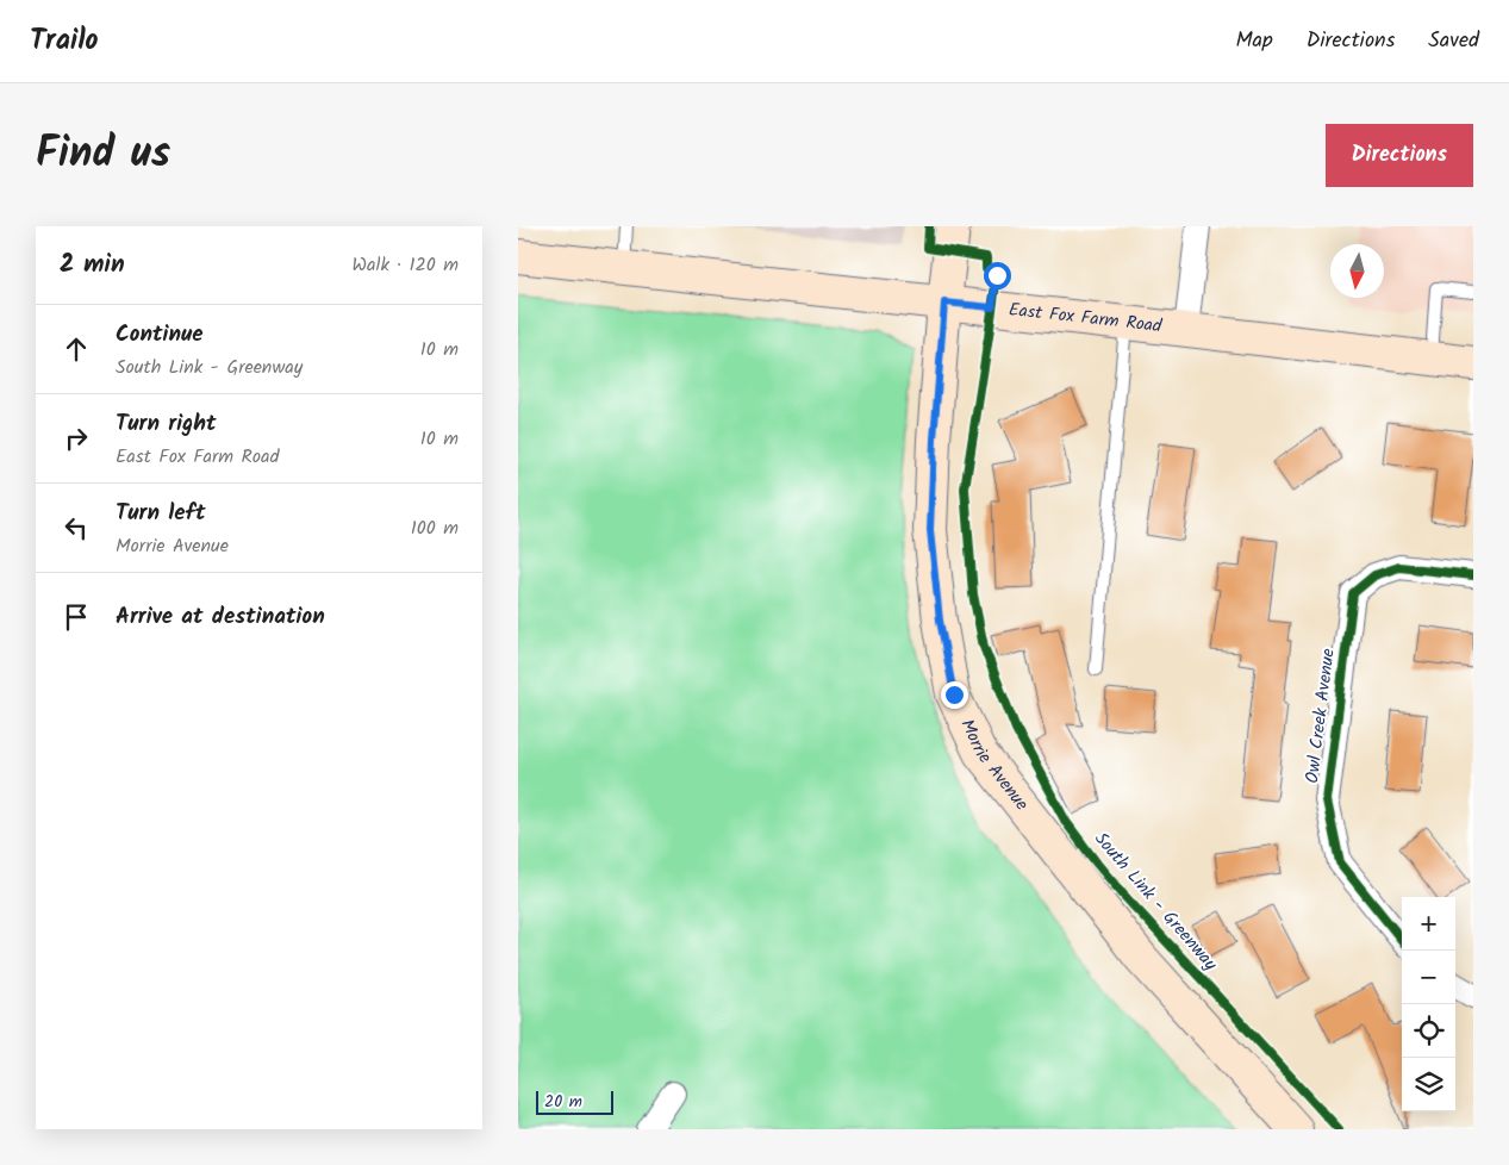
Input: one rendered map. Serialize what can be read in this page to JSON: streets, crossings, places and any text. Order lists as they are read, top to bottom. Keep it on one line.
{"streets":{"main road":["East Fox Farm Road","Morrie Avenue"],"street":["Owl Creek Avenue"],"cycle path":["South Link - Greenway"]},"crossings":[["East Fox Farm Road","Morrie Avenue"]],"scale_bar":"20 m","north":"bottom","page":{"header":"Trailo","nav":["Map","Directions","Saved"],"title":"Find us","buttons":"Directions","heading":["2 min","Walk · 120 m"],"list":[["Continue","South Link - Greenway","10 m"],["Turn right","East Fox Farm Road","10 m"],["Turn left","Morrie Avenue","100 m"],"Arrive at destination"],"map_buttons":["+","−"],"scale":"20 m"}}
